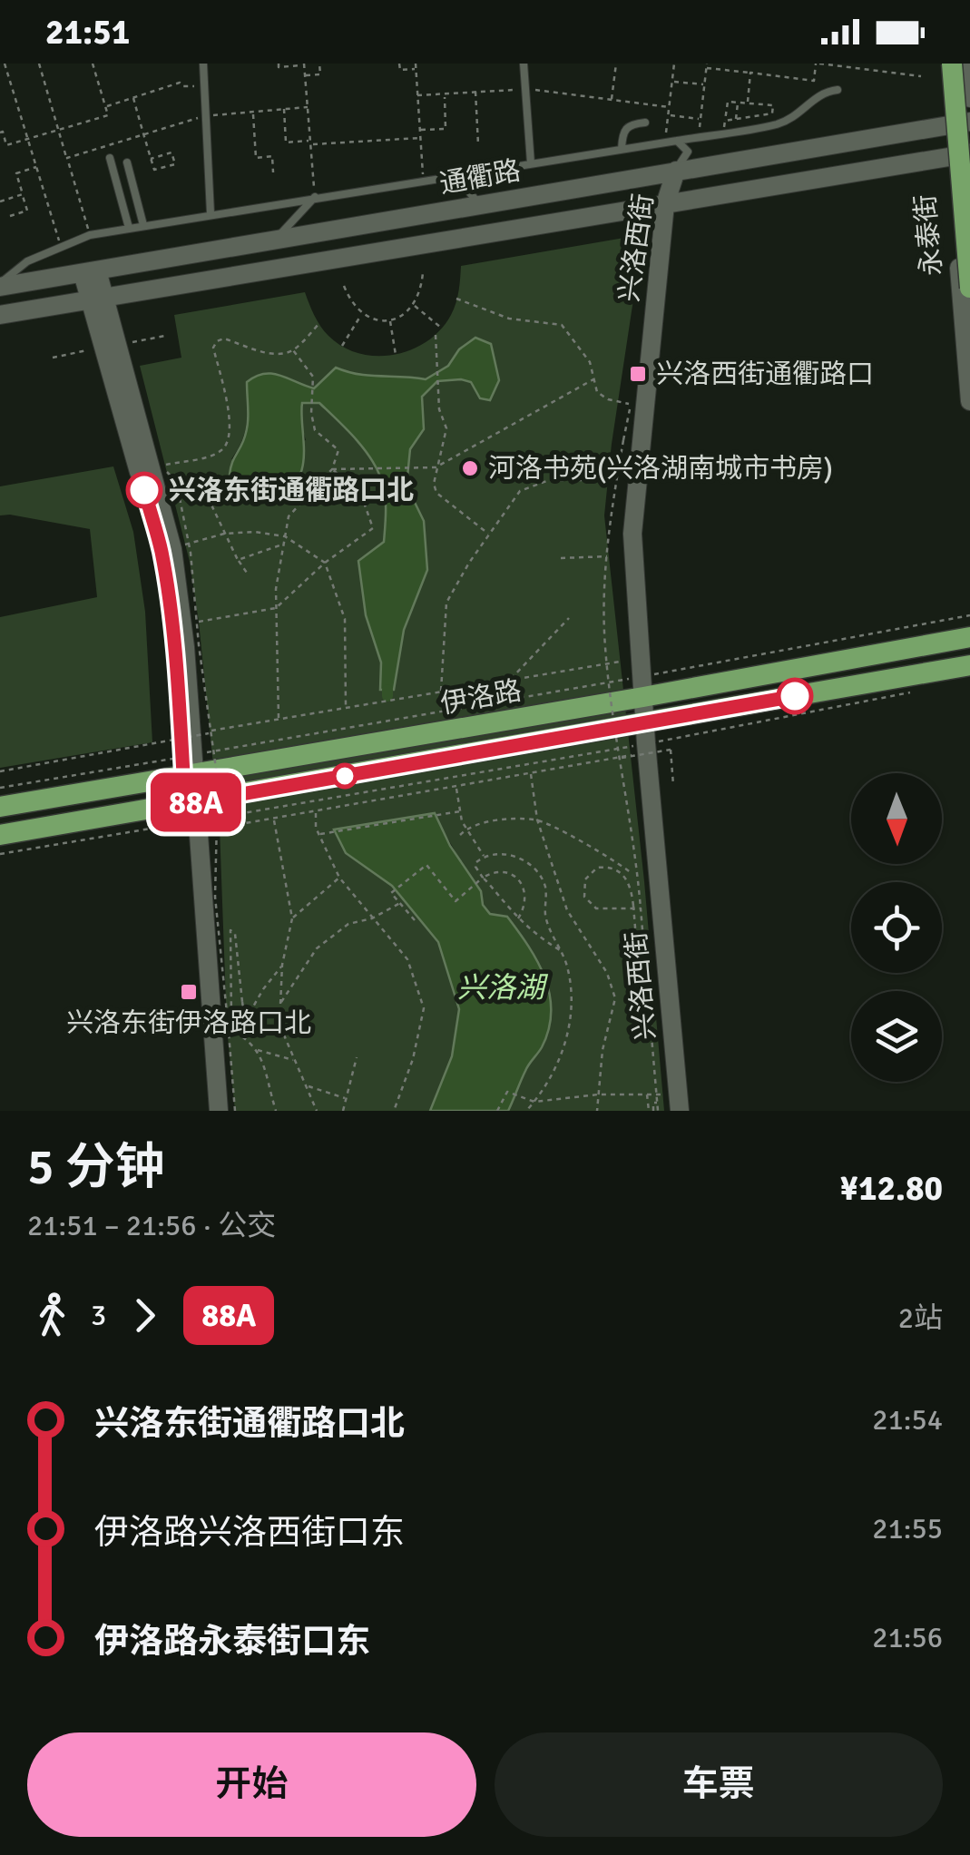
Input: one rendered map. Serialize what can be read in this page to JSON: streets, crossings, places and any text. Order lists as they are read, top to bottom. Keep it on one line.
{"streets":{"main road":["伊洛路"],"street":["通衢路","永泰街","兴洛西街"]},"crossings":[["通衢路","永泰街"],["通衢路","兴洛西街"],["兴洛西街","伊洛路"]],"water":["兴洛湖"],"places":{"transit":["兴洛西街通衢路口","兴洛东街伊洛路口北"],"other":["河洛书苑(兴洛湖南城市书房)","兴洛东街通衢路口北"]},"lines":["bus line 88A"],"north":"bottom","page":{"status":"21:51","on_map":"88A","heading":["5 分钟","21:51 – 21:56 · 公交","¥12.80"],"legs":["3","88A","2站"],"list":[{"name":"兴洛东街通衢路口北","value":"21:54"},{"name":"伊洛路兴洛西街口东","value":"21:55"},{"name":"伊洛路永泰街口东","value":"21:56"}],"buttons":["开始","车票"]}}
